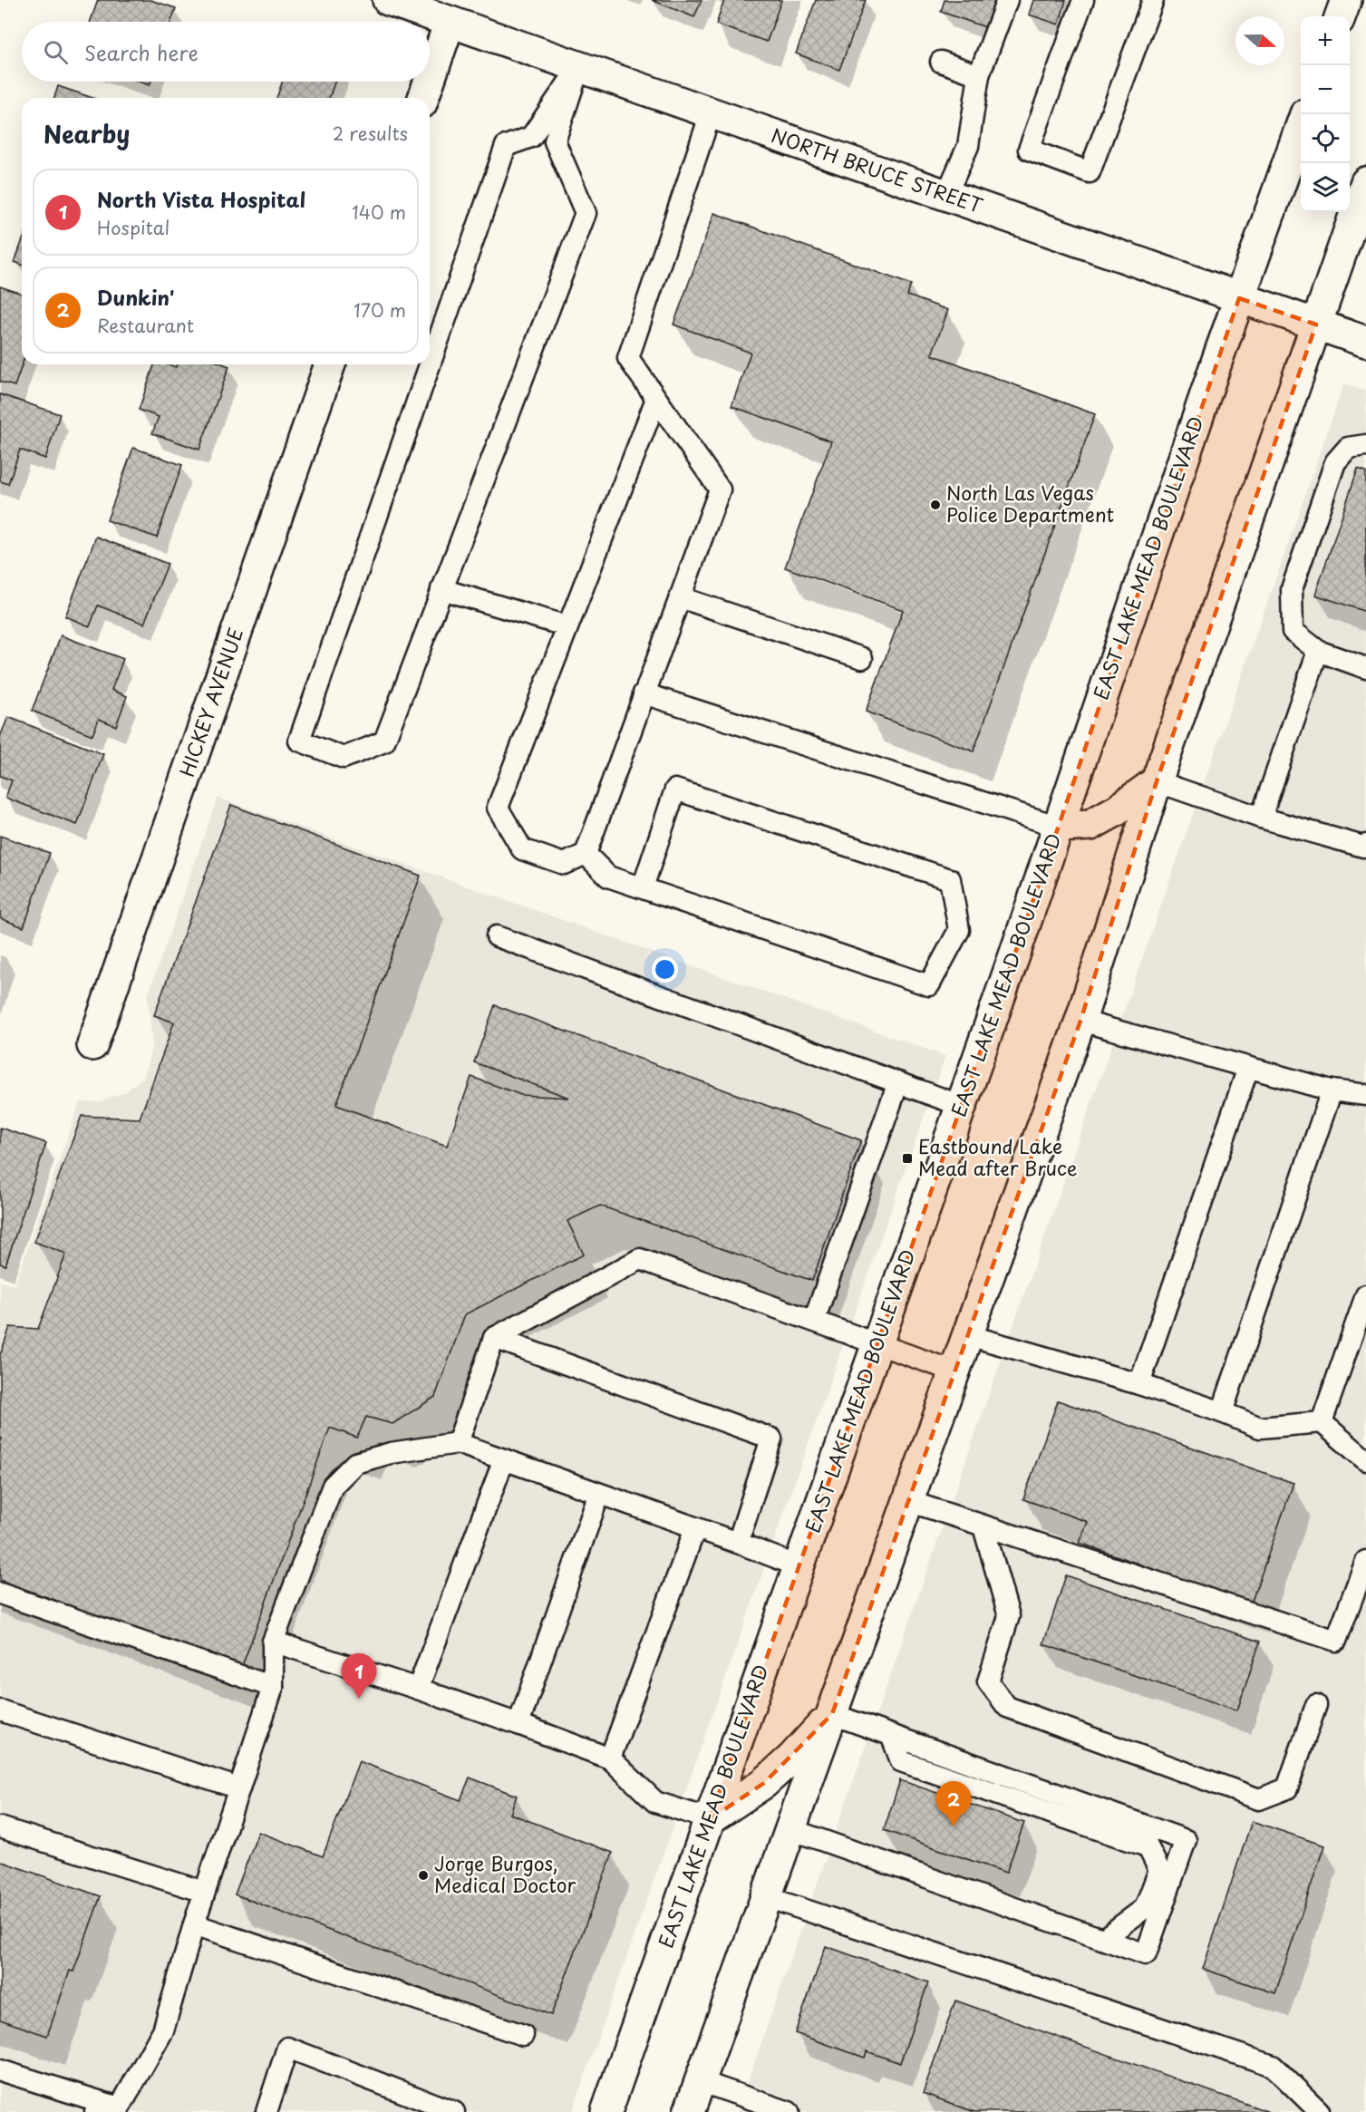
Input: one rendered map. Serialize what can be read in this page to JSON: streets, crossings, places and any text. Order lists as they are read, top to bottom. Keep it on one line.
{"streets":{"main road":["NORTH BRUCE STREET","EAST LAKE MEAD BOULEVARD","HICKEY AVENUE"]},"crossings":[["NORTH BRUCE STREET","EAST LAKE MEAD BOULEVARD"]],"places":{"other":["North Las Vegas Police Department","Jorge Burgos, Medical Doctor"],"transit":["Eastbound Lake Mead after Bruce"]},"north":"right","page":{"map_buttons":["+","−"],"search":"Search here","heading":["Nearby","2 results"],"list":[{"mark":"1","name":"North Vista Hospital","note":"Hospital","value":"140 m"},{"mark":"2","name":"Dunkin'","note":"Restaurant","value":"170 m"}],"pins":["1","2"]}}
